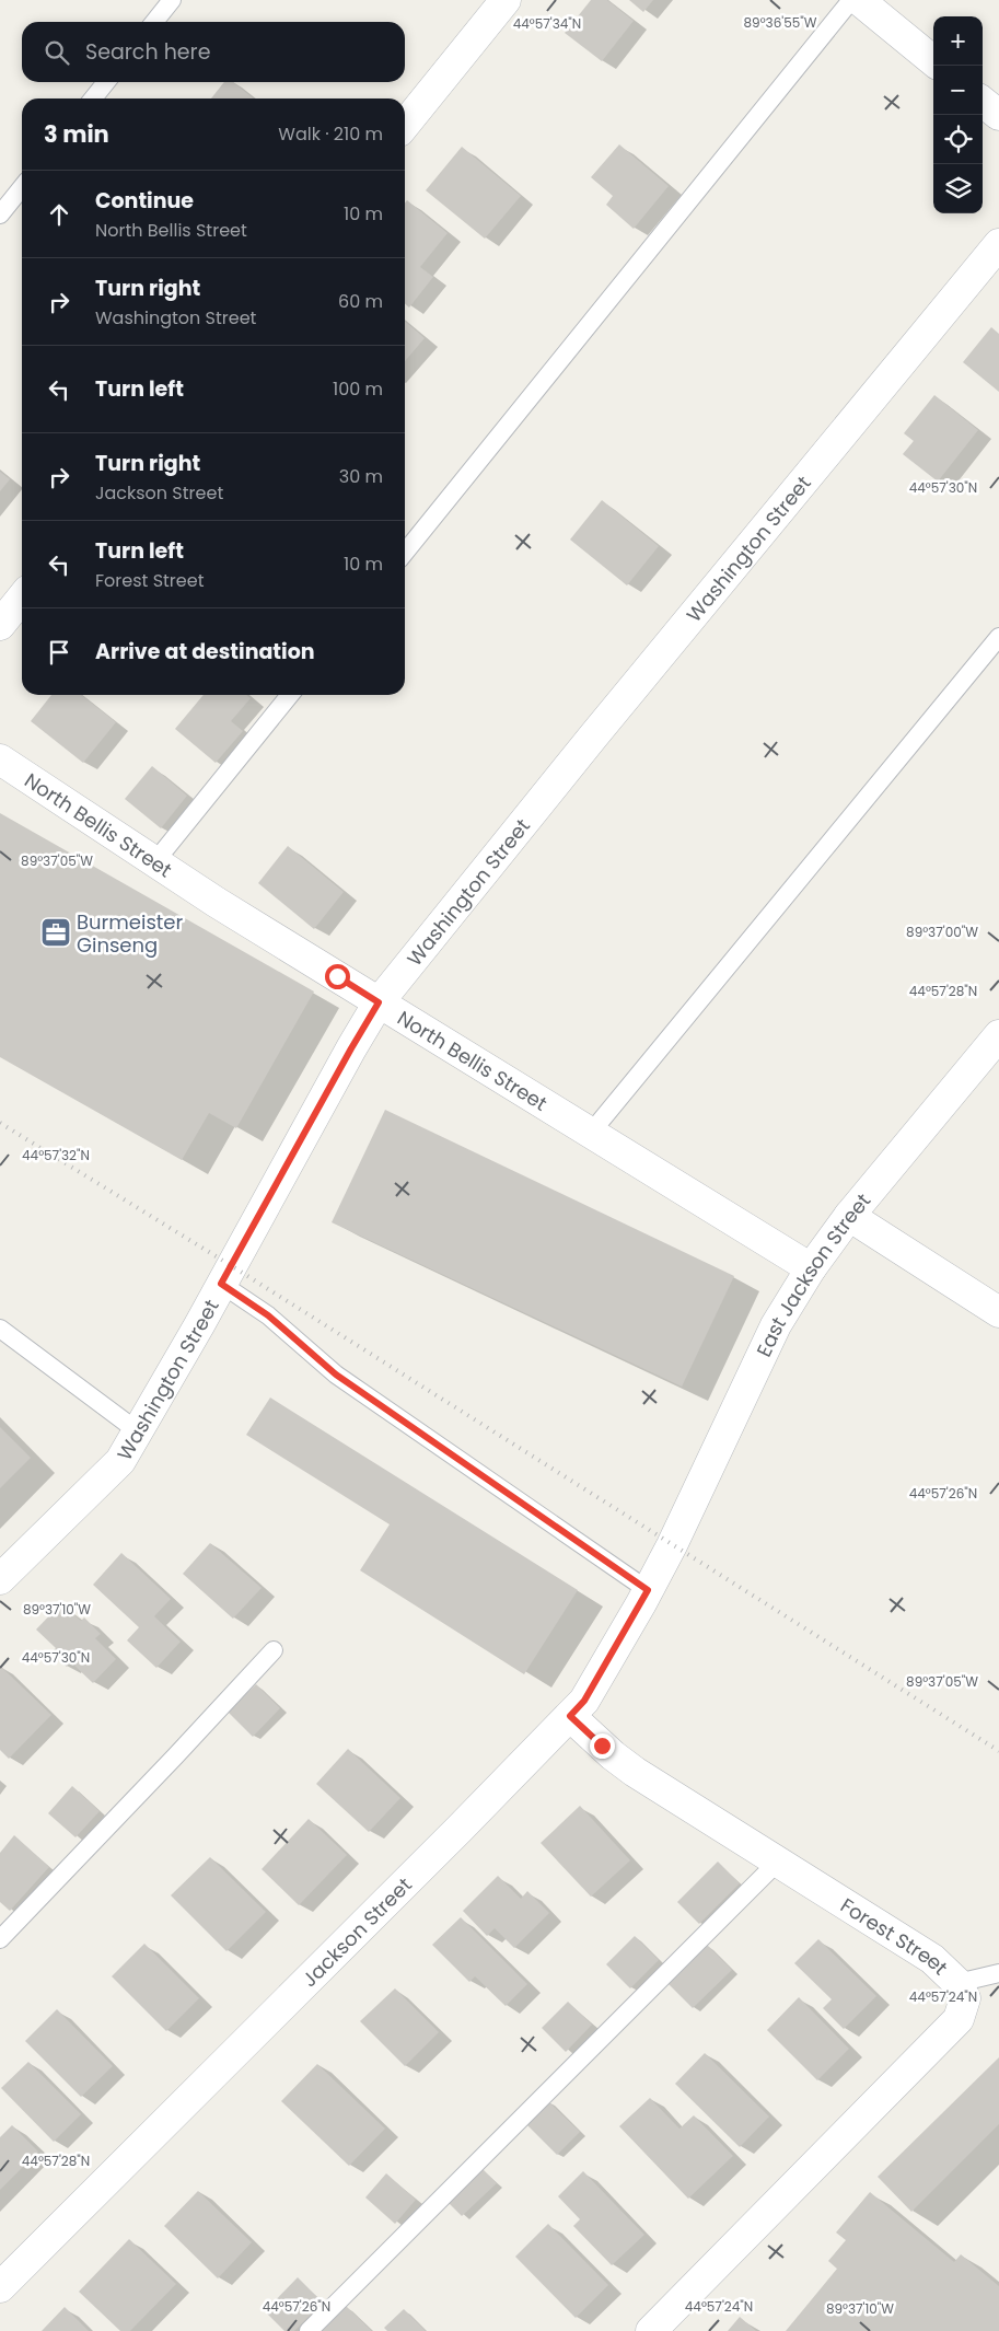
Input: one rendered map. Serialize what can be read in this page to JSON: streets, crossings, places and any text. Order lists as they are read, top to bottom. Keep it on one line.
{"streets":{"street":["Washington Street","North Bellis Street","East Jackson Street","Jackson Street","Forest Street"]},"crossings":[["Washington Street","North Bellis Street"],["North Bellis Street","East Jackson Street"],["East Jackson Street","Jackson Street"],["Jackson Street","Forest Street"]],"places":{"office":["Burmeister Ginseng"]},"page":{"map_buttons":["+","−"],"search":"Search here","heading":["3 min","Walk · 210 m"],"list":[["Continue","North Bellis Street","10 m"],["Turn right","Washington Street","60 m"],["Turn left","100 m"],["Turn right","Jackson Street","30 m"],["Turn left","Forest Street","10 m"],"Arrive at destination"]},"coordinates":["89°36'55\"W","44°57'34\"N","44°57'30\"N","89°37'05\"W","89°37'00\"W","44°57'28\"N","44°57'32\"N","44°57'26\"N","89°37'10\"W","44°57'24\"N"]}
